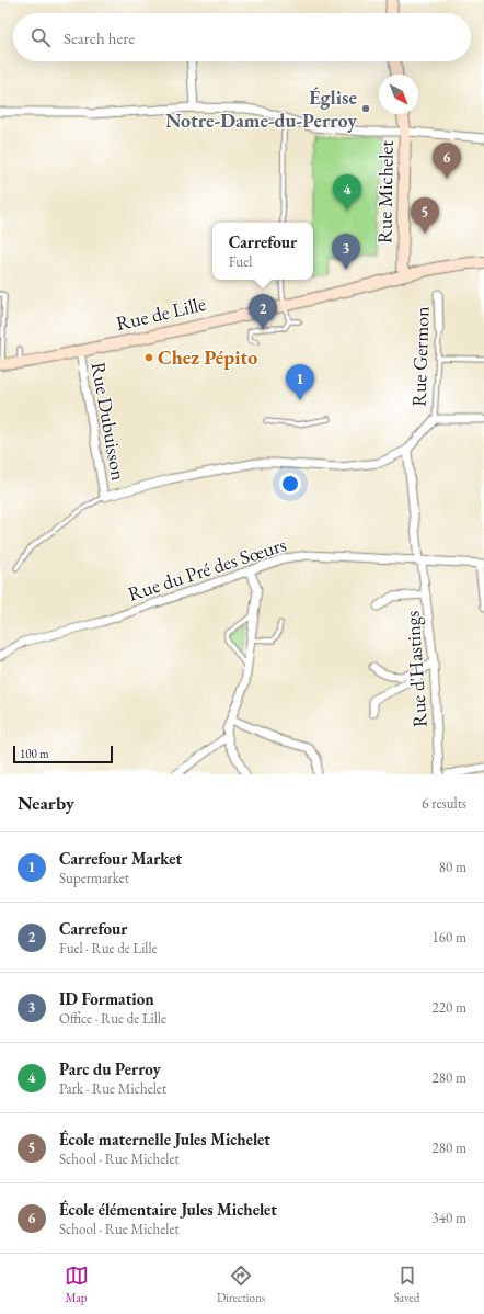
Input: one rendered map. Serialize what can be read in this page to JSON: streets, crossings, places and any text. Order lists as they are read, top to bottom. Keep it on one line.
{"streets":{"main road":["Rue Michelet","Rue de Lille"],"street":["Rue Germon","Rue Dubuisson","Rue du Pré des Sœurs","Rue d'Hastings"]},"crossings":[["Rue Michelet","Rue de Lille"],["Rue de Lille","Rue Dubuisson"],["Rue du Pré des Sœurs","Rue d'Hastings"]],"places":["Église Notre-Dame-du-Perroy","Chez Pépito"],"scale_bar":"100 m","north":"bottom right","page":{"search":"Search here","pins":["6","4","5","3","2","1"],"popup":["Carrefour","Fuel"],"scale":"100 m","heading":["Nearby","6 results"],"list":[{"mark":"1","name":"Carrefour Market","note":"Supermarket","value":"80 m"},{"mark":"2","name":"Carrefour","note":"Fuel · Rue de Lille","value":"160 m"},{"mark":"3","name":"ID Formation","note":"Office · Rue de Lille","value":"220 m"},{"mark":"4","name":"Parc du Perroy","note":"Park · Rue Michelet","value":"280 m"},{"mark":"5","name":"École maternelle Jules Michelet","note":"School · Rue Michelet","value":"280 m"},{"mark":"6","name":"École élémentaire Jules Michelet","note":"School · Rue Michelet","value":"340 m"}],"nav":["Map","Directions","Saved"]}}
